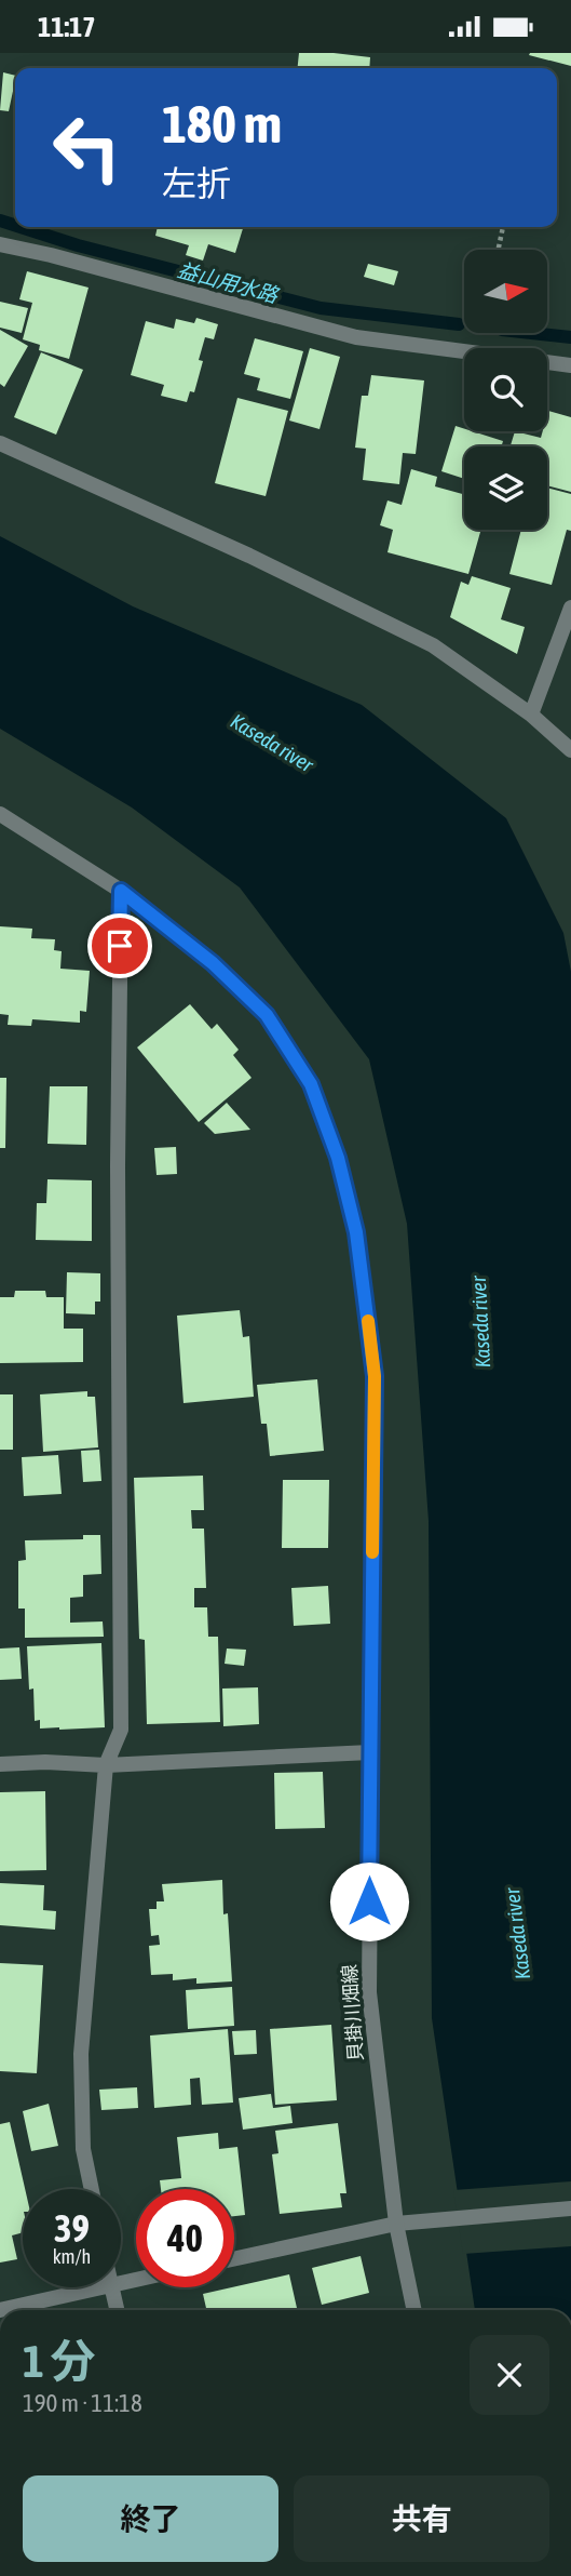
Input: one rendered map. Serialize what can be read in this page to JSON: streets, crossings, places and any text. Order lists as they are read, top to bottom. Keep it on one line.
{"streets":{"street":["貝掛川畑線"]},"water":["益山用水路","Kaseda river"],"north":"right","page":{"status":"11:17","turn":["180 m","左折"],"speed":"39 km/h","limit":"40","heading":["1 分","190 m · 11:18"],"buttons":["終了","共有"]}}
